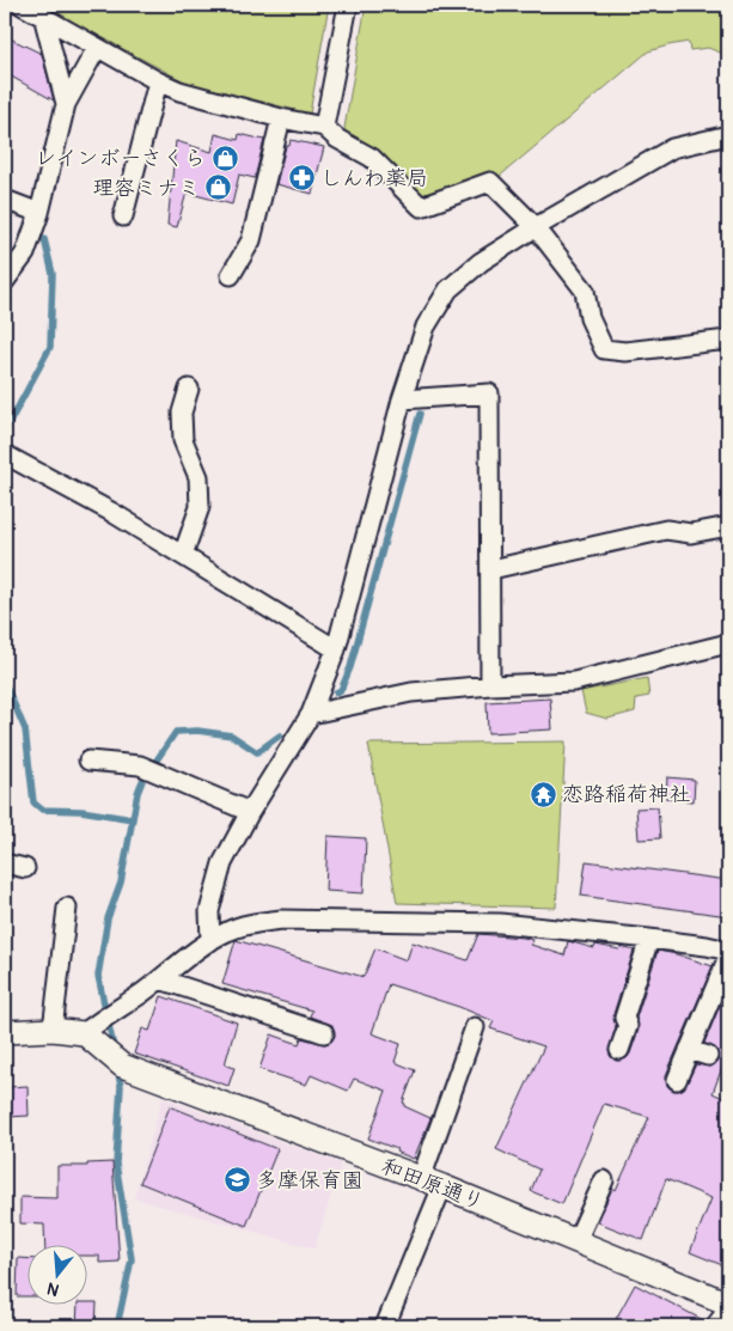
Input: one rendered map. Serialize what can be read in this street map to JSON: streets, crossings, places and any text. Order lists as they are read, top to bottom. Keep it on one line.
{"streets":{"street":["和田原通り"]},"places":{"shop":["レインボーさくら","理容ミナミ"],"pharmacy":["しんわ薬局"],"temple":["恋路稲荷神社"],"school or university":["多摩保育園"]},"north":"bottom"}
